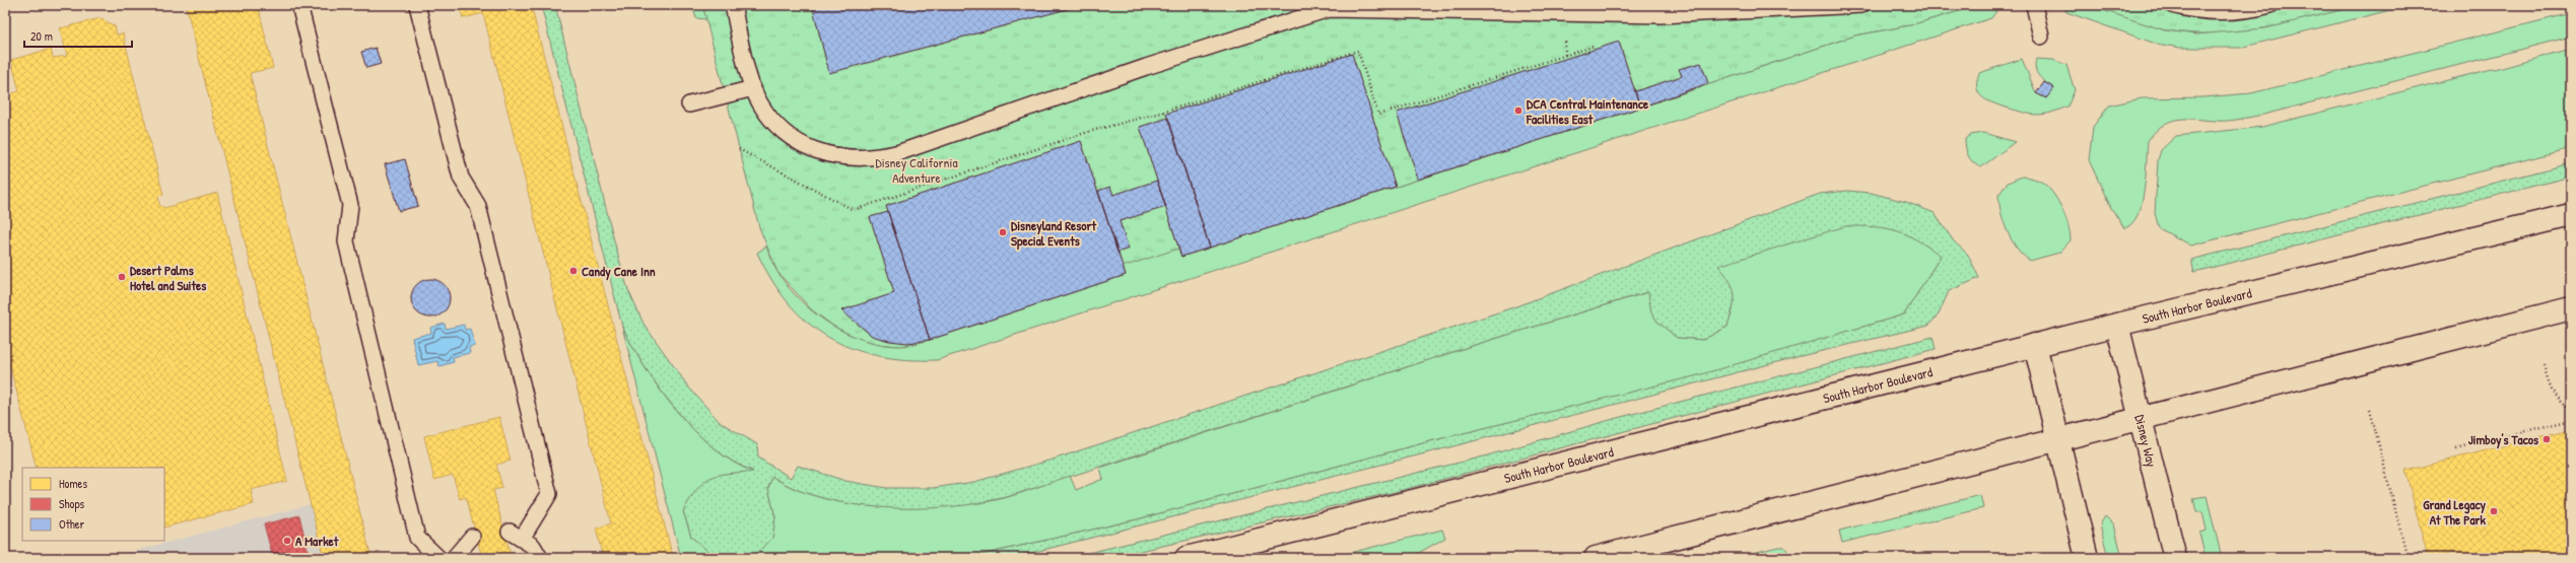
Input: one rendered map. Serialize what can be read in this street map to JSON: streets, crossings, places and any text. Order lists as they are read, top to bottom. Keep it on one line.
{"streets":{"main road":["South Harbor Boulevard","Disney Way"]},"crossings":[["South Harbor Boulevard","Disney Way"]],"parks":["Disney California Adventure"],"places":["DCA Central Maintenance Facilities East","Disneyland Resort Special Events","Candy Cane Inn","Desert Palms Hotel and Suites","Jimboy's Tacos","Grand Legacy At The Park","A Market"],"legend":["Homes","Shops","Other"],"scale_bar":"20 m"}
